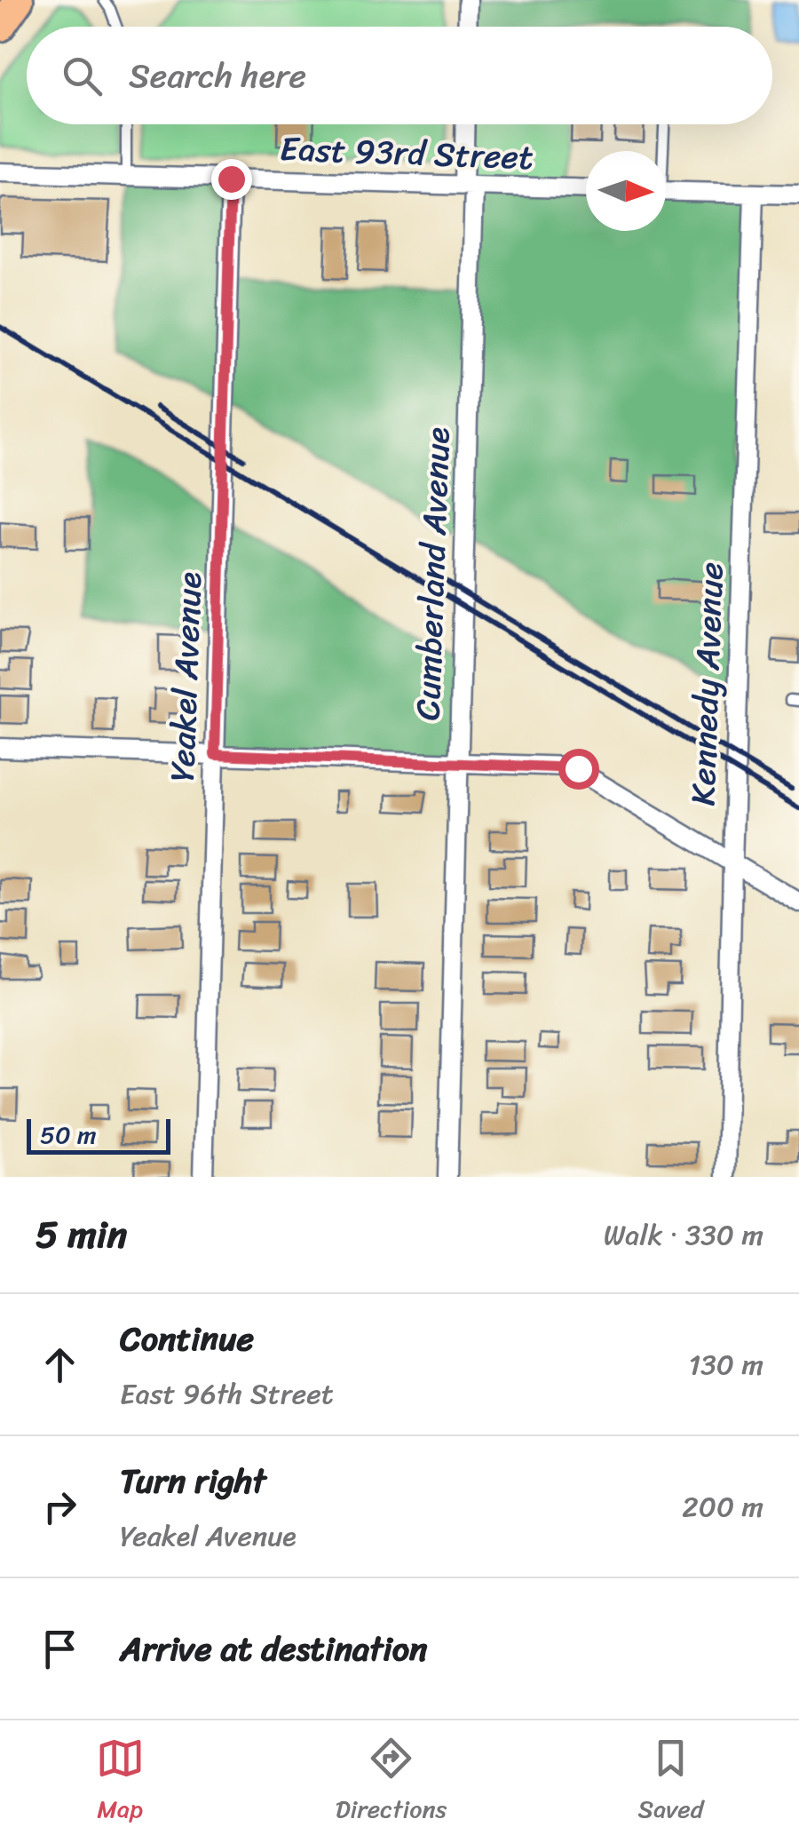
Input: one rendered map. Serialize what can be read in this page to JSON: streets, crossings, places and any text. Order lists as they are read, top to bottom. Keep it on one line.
{"streets":{"street":["East 93rd Street","Cumberland Avenue","Yeakel Avenue","Kennedy Avenue"]},"crossings":[["East 93rd Street","Cumberland Avenue"],["East 93rd Street","Yeakel Avenue"]],"scale_bar":"50 m","north":"right","page":{"search":"Search here","scale":"50 m","heading":["5 min","Walk · 330 m"],"list":[["Continue","East 96th Street","130 m"],["Turn right","Yeakel Avenue","200 m"],"Arrive at destination"],"nav":["Map","Directions","Saved"]}}
